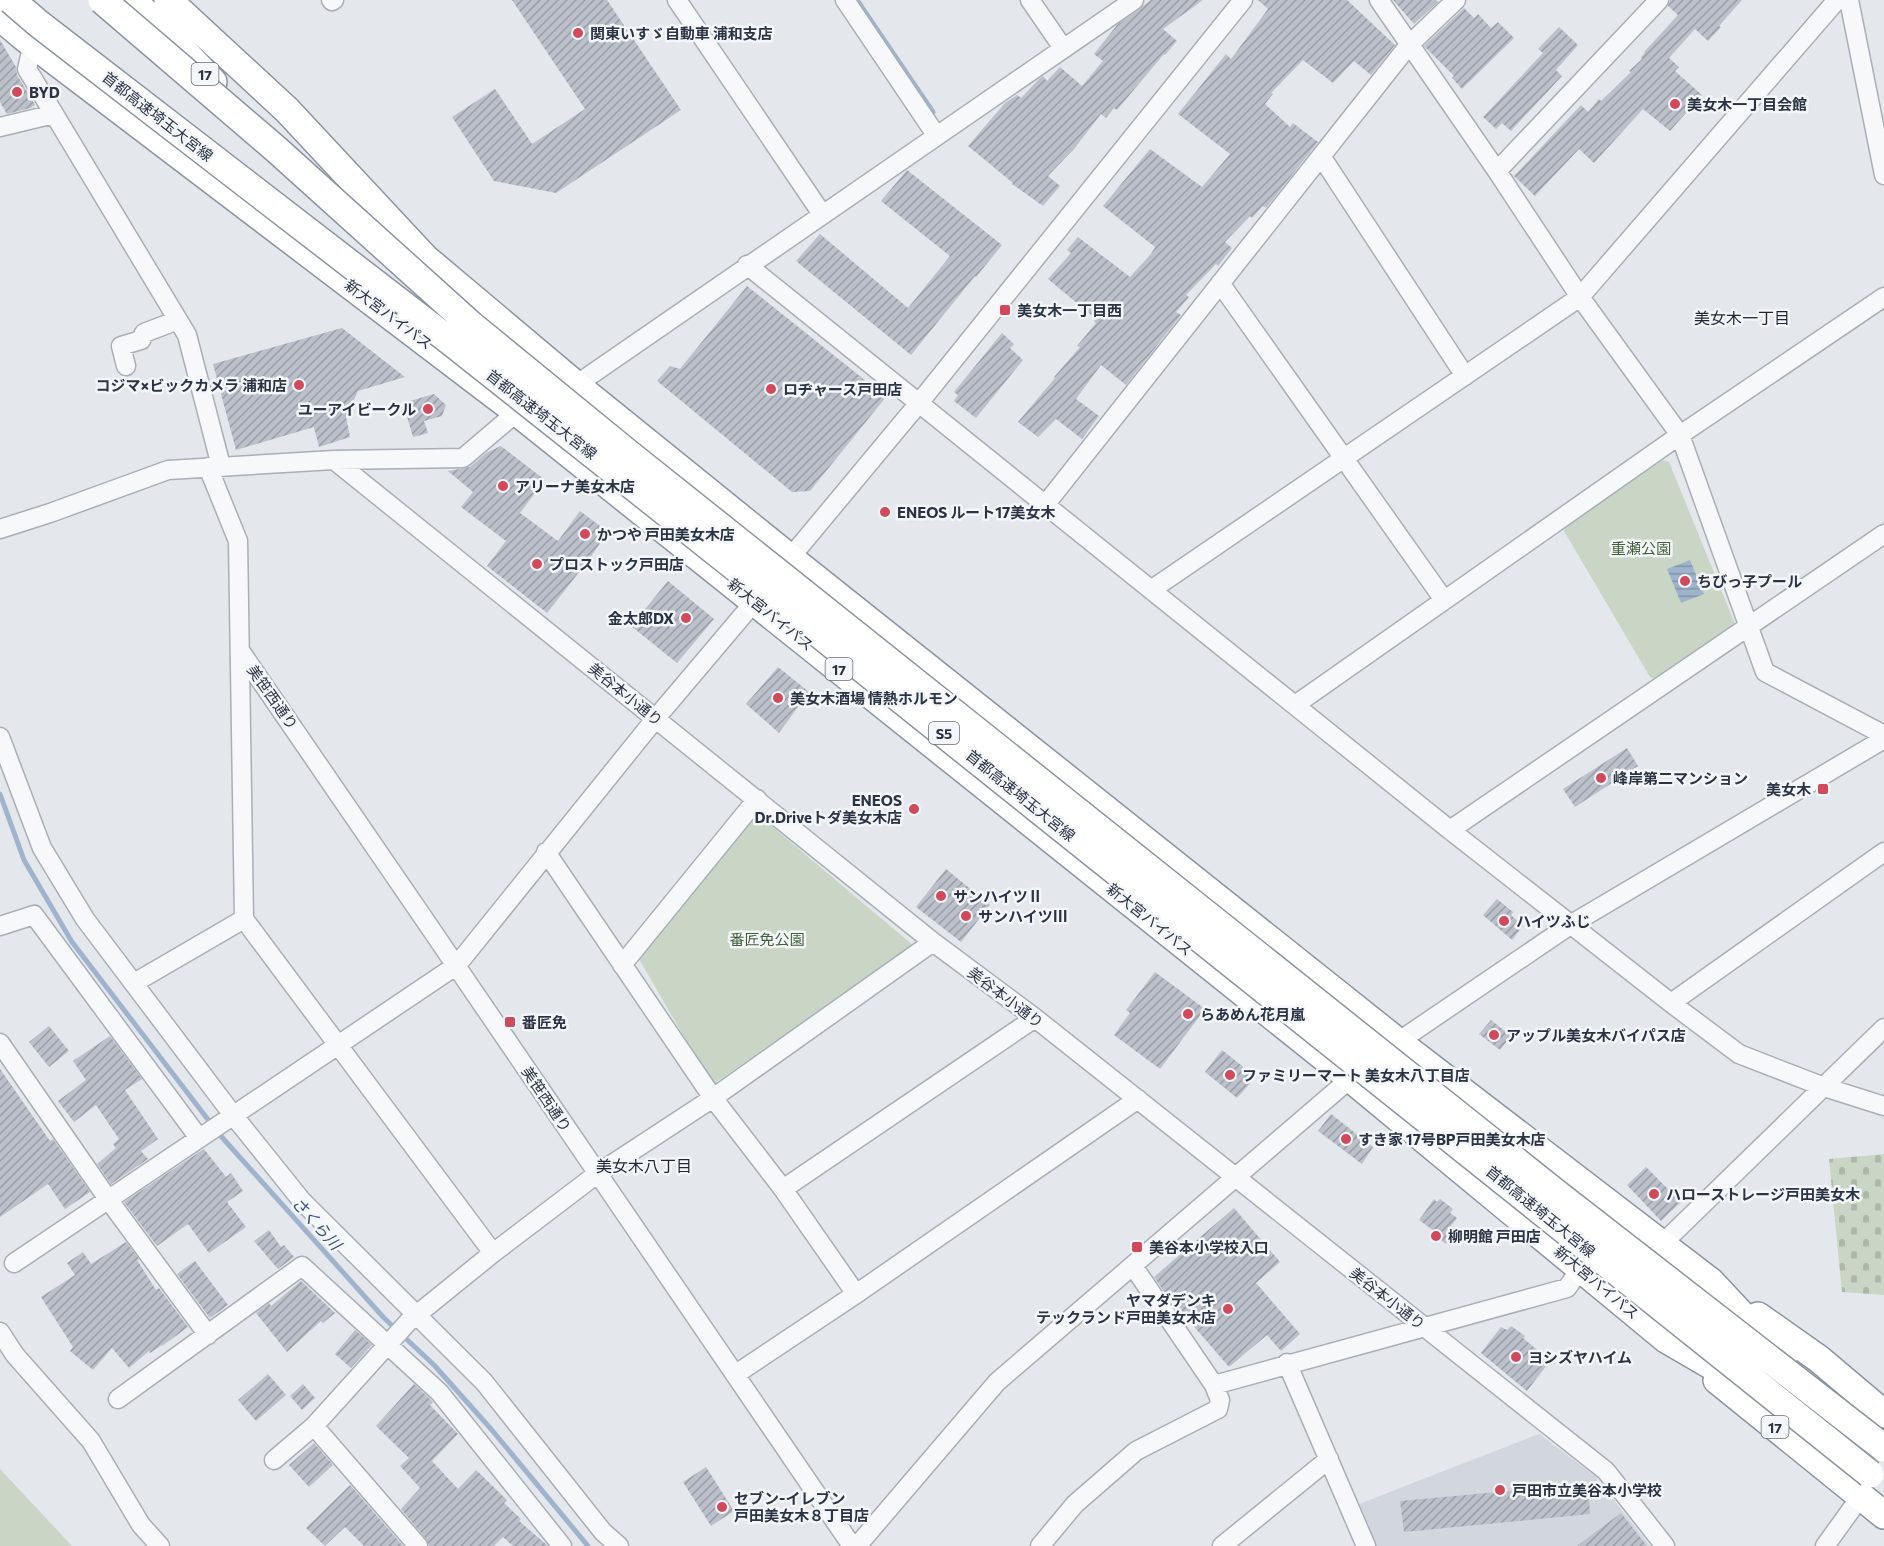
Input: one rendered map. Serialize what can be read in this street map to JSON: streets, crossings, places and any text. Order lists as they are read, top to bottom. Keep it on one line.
{"streets":{"highway":["17","首都高速埼玉大宮線","新大宮バイパス","S5"],"street":["美谷本小通り","美笹西通り"]},"crossings":[["17","首都高速埼玉大宮線"],["17","新大宮バイパス"]],"districts":["美女木一丁目","美女木八丁目"],"water":["さくら川"],"parks":["重瀬公園","番匠免公園"],"places":{"other":["関東いすゞ自動車 浦和支店","BYD","美女木一丁目会館","コジマ×ビックカメラ 浦和店","ロヂャース戸田店","ユーアイビークル","アリーナ美女木店","ENEOS ルート17美女木","かつや 戸田美女木店","プロストック戸田店","ちびっ子プール","金太郎DX","美女木酒場 情熱ホルモン","峰岸第二マンション","ENEOS Dr.Driveトダ美女木店","サンハイツⅡ","サンハイツⅢ","ハイツふじ","らあめん花月嵐","アップル美女木バイパス店","ファミリーマート 美女木八丁目店","すき家 17号BP戸田美女木店","ハローストレージ戸田美女木","柳明館 戸田店","ヤマダデンキ テックランド戸田美女木店","ヨシズヤハイム","戸田市立美谷本小学校","セブン-イレブン 戸田美女木８丁目店"],"transit":["美女木一丁目西","美女木","番匠免","美谷本小学校入口"]}}
